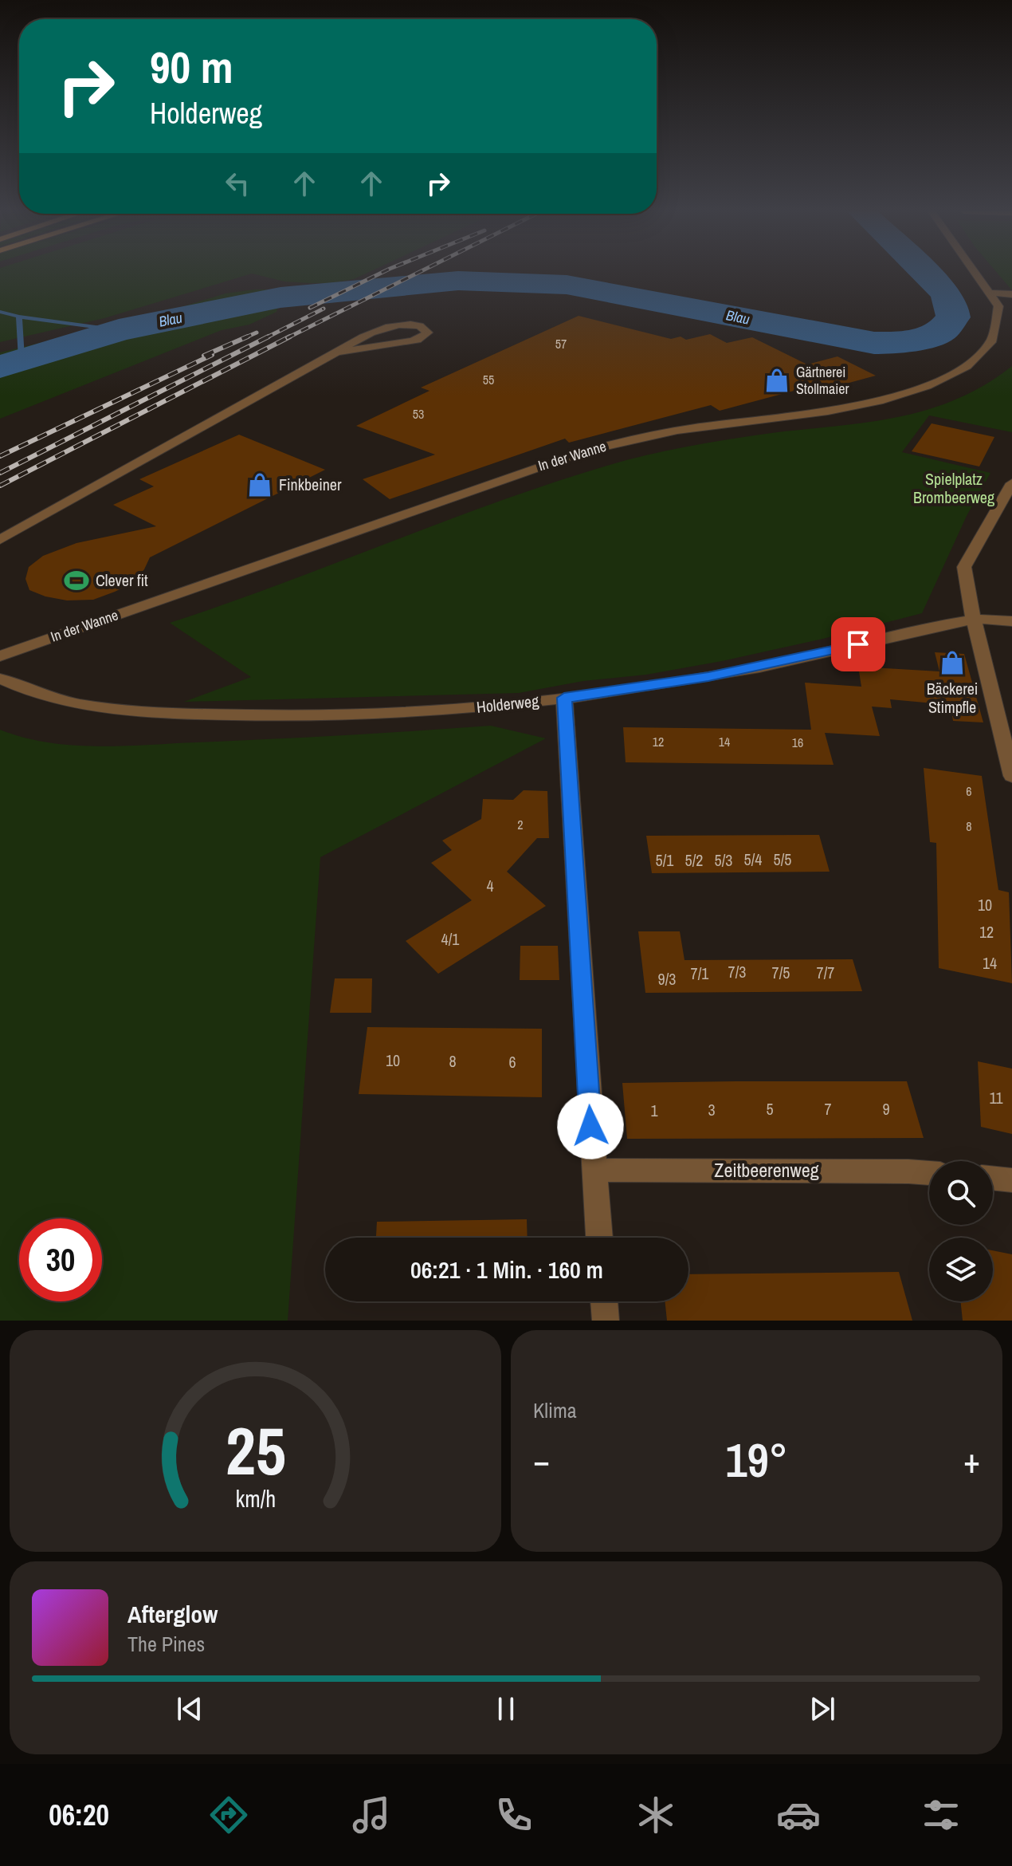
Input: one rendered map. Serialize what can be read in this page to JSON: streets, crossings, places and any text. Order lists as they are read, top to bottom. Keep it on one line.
{"streets":{"street":["In der Wanne","Holderweg","Zeitbeerenweg"]},"water":["Blau"],"parks":["Spielplatz Brombeerweg"],"places":{"shop":["Gärtnerei Stollmaier","Finkbeiner","Bäckerei Stimpfle"],"sports":["Clever fit"]},"house_numbers":["57","55","53","12","14","16","6","2","8","5/4","5/5","5/1","5/2","5/3","4","10","12","4/1","14","7/3","7/5","7/7","7/1","9/3","10","8","6","11","5","7","9","3","1"],"page":{"turn":["90 m","Holderweg"],"limit":"30","trip":"06:21 · 1 Min. · 160 m","tile":"Klima","heat":["−","19°","+"],"song":["Afterglow","The Pines"],"tabs":"06:20","gauge":["25","km/h"]}}
